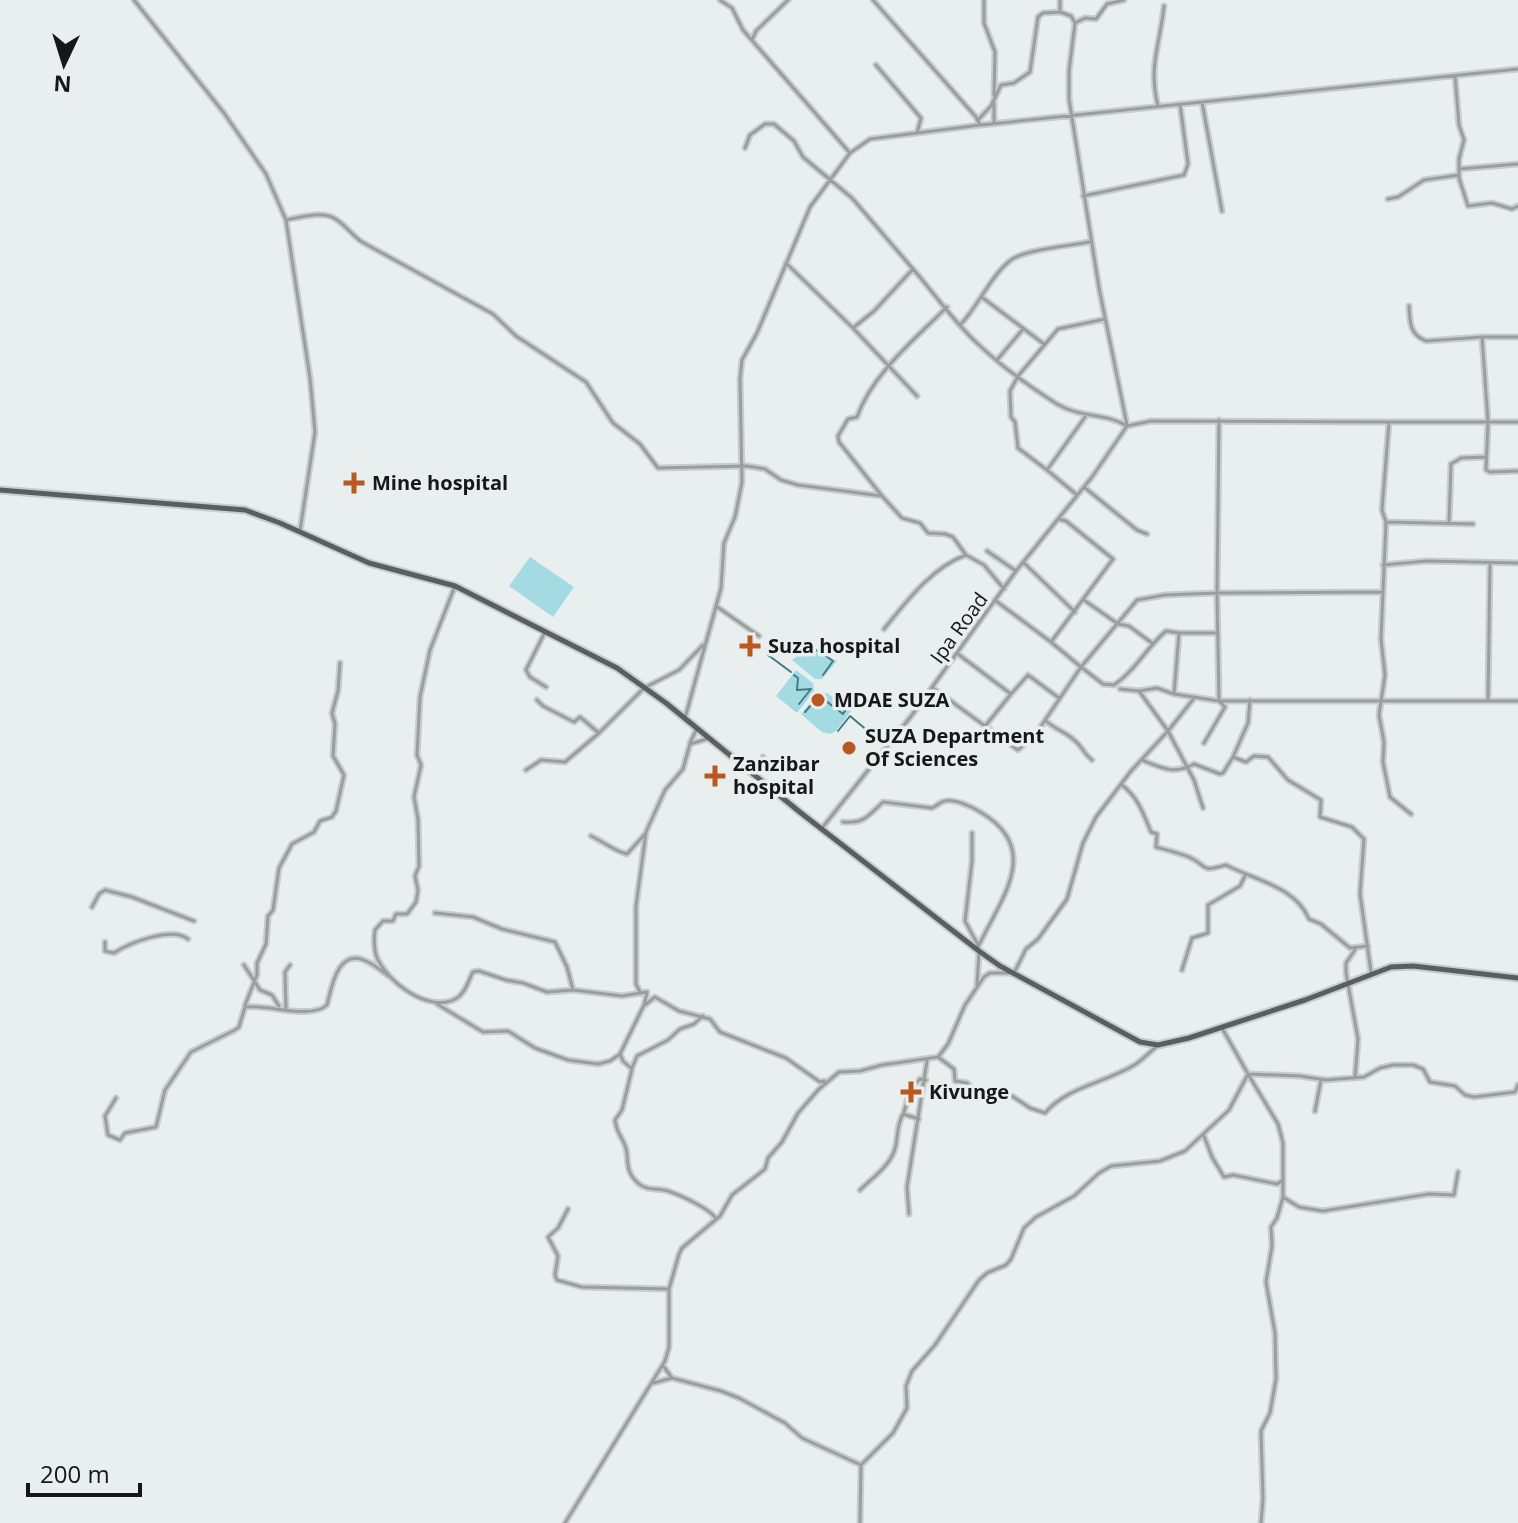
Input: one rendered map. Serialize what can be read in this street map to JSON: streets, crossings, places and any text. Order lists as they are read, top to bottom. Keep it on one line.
{"streets":{"street":["Ipa Road"]},"places":{"health":["Mine hospital","Suza hospital","Zanzibar hospital","Kivunge"],"other":["MDAE SUZA","SUZA Department Of Sciences"]},"scale_bar":"200 m","north":"bottom"}
